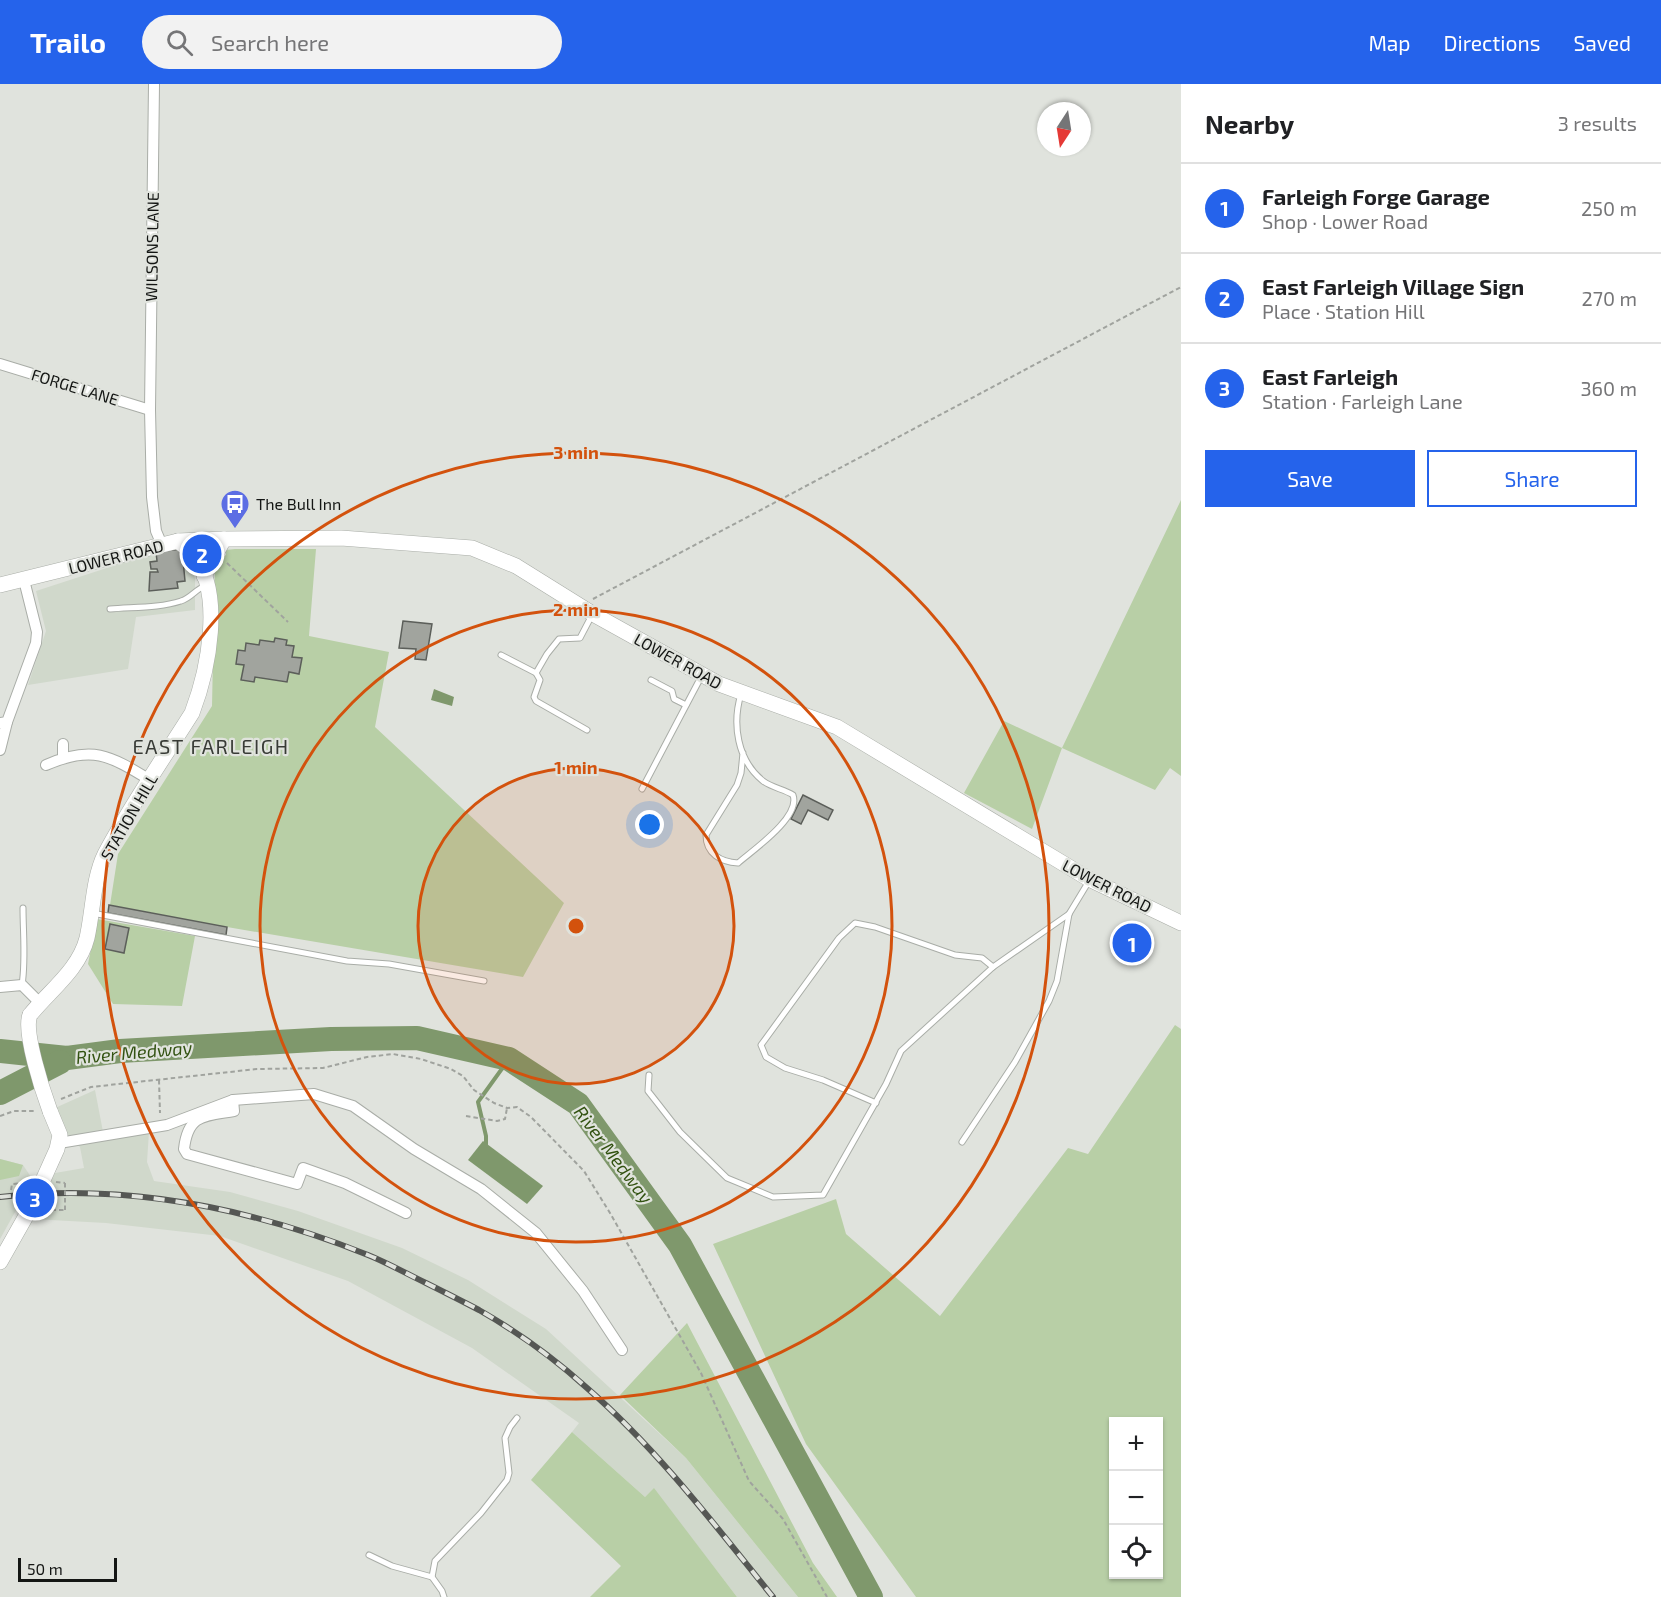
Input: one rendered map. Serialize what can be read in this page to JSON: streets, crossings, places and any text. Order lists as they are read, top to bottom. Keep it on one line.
{"streets":{"main road":["LOWER ROAD","STATION HILL"],"street":["WILSONS LANE","FORGE LANE"]},"crossings":[["WILSONS LANE","FORGE LANE"],["WILSONS LANE","LOWER ROAD"],["LOWER ROAD","STATION HILL"]],"districts":["EAST FARLEIGH"],"water":["River Medway"],"places":{"bus stop":["The Bull Inn"]},"scale_bar":"50 m","north":"bottom","page":{"header":"Trailo","search":"Search here","nav":["Map","Directions","Saved"],"heading":["Nearby","3 results"],"list":[{"mark":"1","name":"Farleigh Forge Garage","note":"Shop · Lower Road","value":"250 m"},{"mark":"2","name":"East Farleigh Village Sign","note":"Place · Station Hill","value":"270 m"},{"mark":"3","name":"East Farleigh","note":"Station · Farleigh Lane","value":"360 m"}],"buttons":["Save","Share"],"pins":["2","1","3"],"map_buttons":["+","−"],"scale":"50 m"},"rings":["3 min","2 min","1 min"]}
